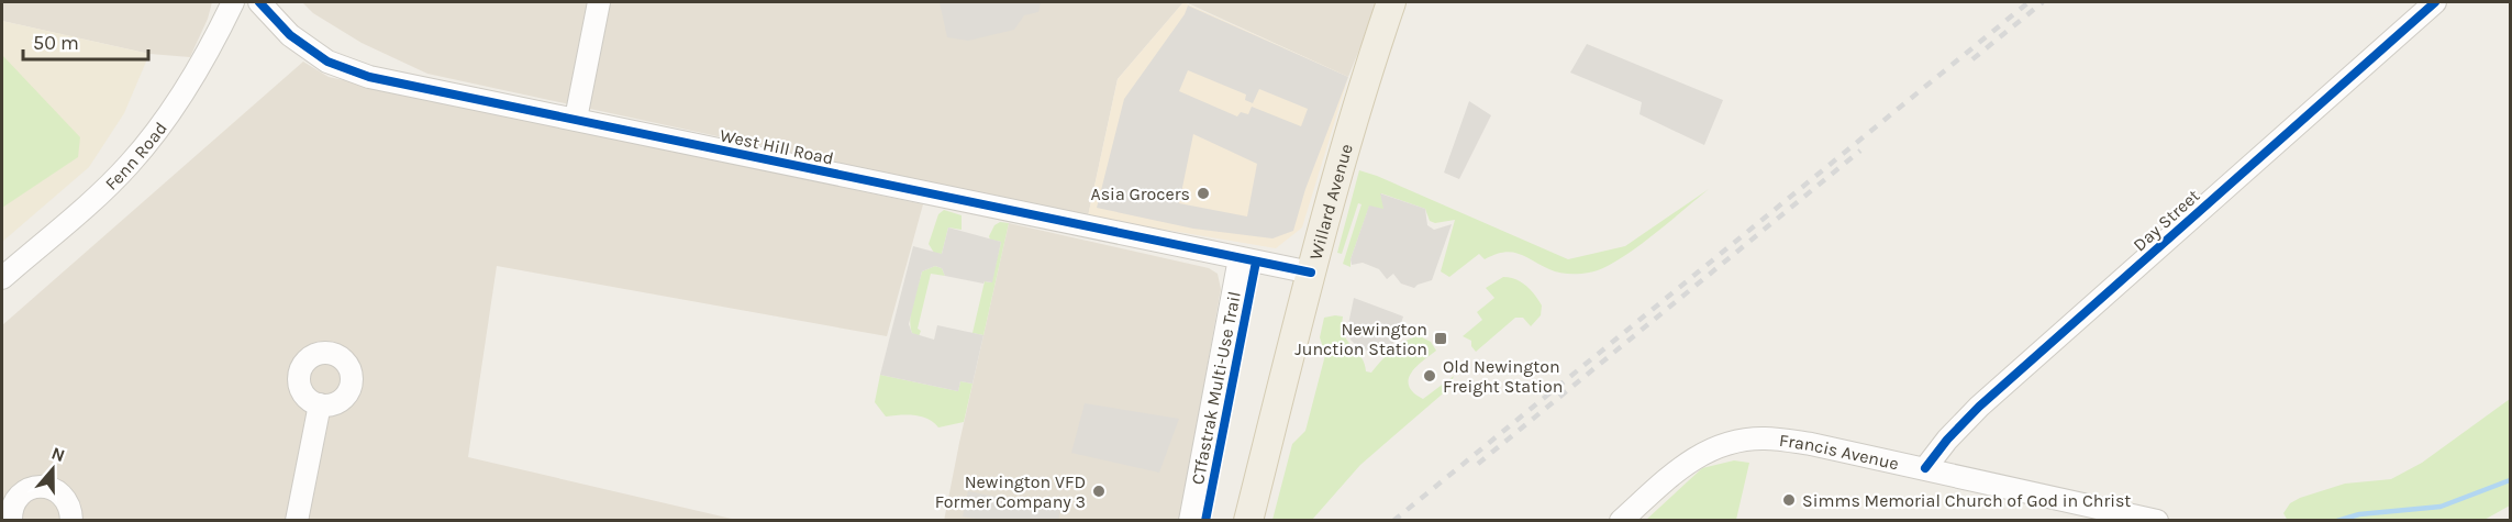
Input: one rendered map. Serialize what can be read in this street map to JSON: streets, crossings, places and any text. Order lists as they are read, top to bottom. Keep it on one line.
{"streets":{"main road":["Willard Avenue"],"street":["West Hill Road","Fenn Road","Day Street","Francis Avenue"],"cycle path":["CTfastrak Multi-Use Trail"]},"crossings":[["West Hill Road","Willard Avenue"],["Day Street","Francis Avenue"]],"places":{"other":["Asia Grocers","Old Newington Freight Station","Newington VFD Former Company 3","Simms Memorial Church of God in Christ"],"transit":["Newington Junction Station"]},"scale_bar":"50 m","north":"top"}
